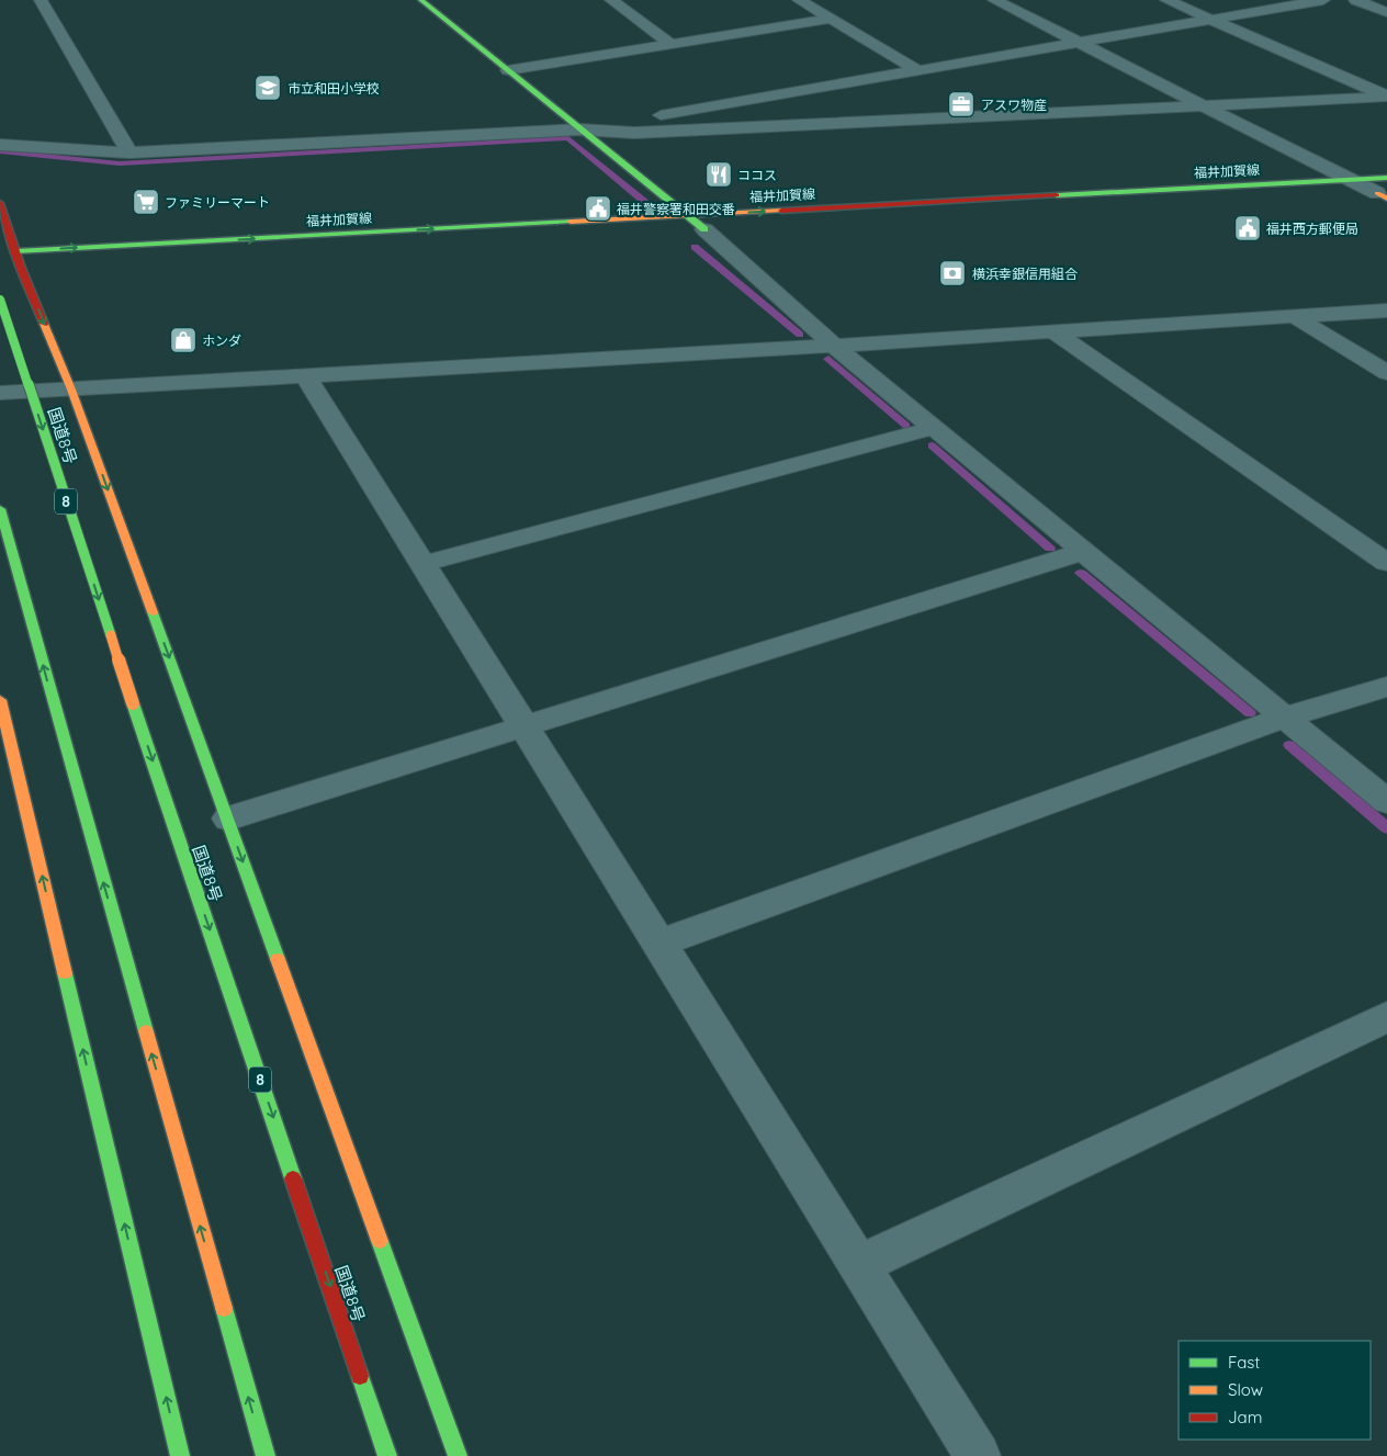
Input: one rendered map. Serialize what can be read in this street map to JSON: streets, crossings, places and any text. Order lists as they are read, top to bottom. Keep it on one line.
{"streets":{"main road":["福井加賀線","国道8号","8"]},"one_way":["福井加賀線"],"places":{"school or university":["市立和田小学校"],"office":["アスワ物産"],"restaurant":["ココス"],"supermarket":["ファミリーマート"],"public building":["福井警察署和田交番","福井西方郵便局"],"bank":["横浜幸銀信用組合"],"shop":["ホンダ"]},"legend":["Fast","Slow","Jam"]}
